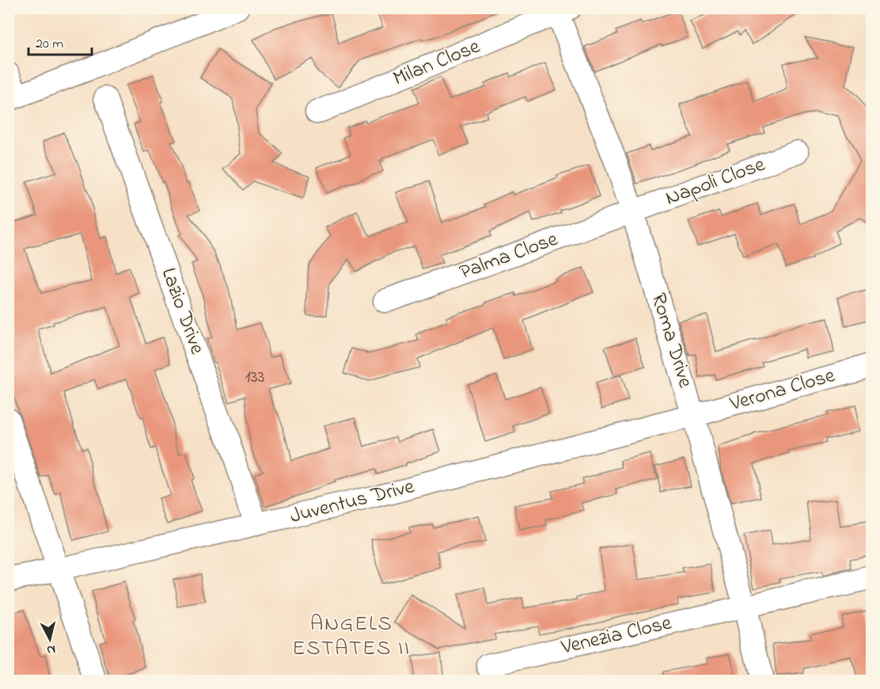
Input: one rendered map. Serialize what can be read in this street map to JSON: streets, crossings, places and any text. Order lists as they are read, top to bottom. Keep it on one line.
{"streets":{"street":["Milan Close","Napoli Close","Palma Close","Lazio Drive","Roma Drive","Verona Close","Juventus Drive","Venezia Close"]},"crossings":[["Milan Close","Roma Drive"],["Napoli Close","Palma Close"],["Napoli Close","Roma Drive"],["Palma Close","Roma Drive"],["Lazio Drive","Juventus Drive"],["Roma Drive","Verona Close"],["Roma Drive","Juventus Drive"],["Roma Drive","Venezia Close"],["Verona Close","Juventus Drive"]],"districts":["ANGELS ESTATES II"],"house_numbers":["133"],"scale_bar":"20 m","north":"bottom"}
